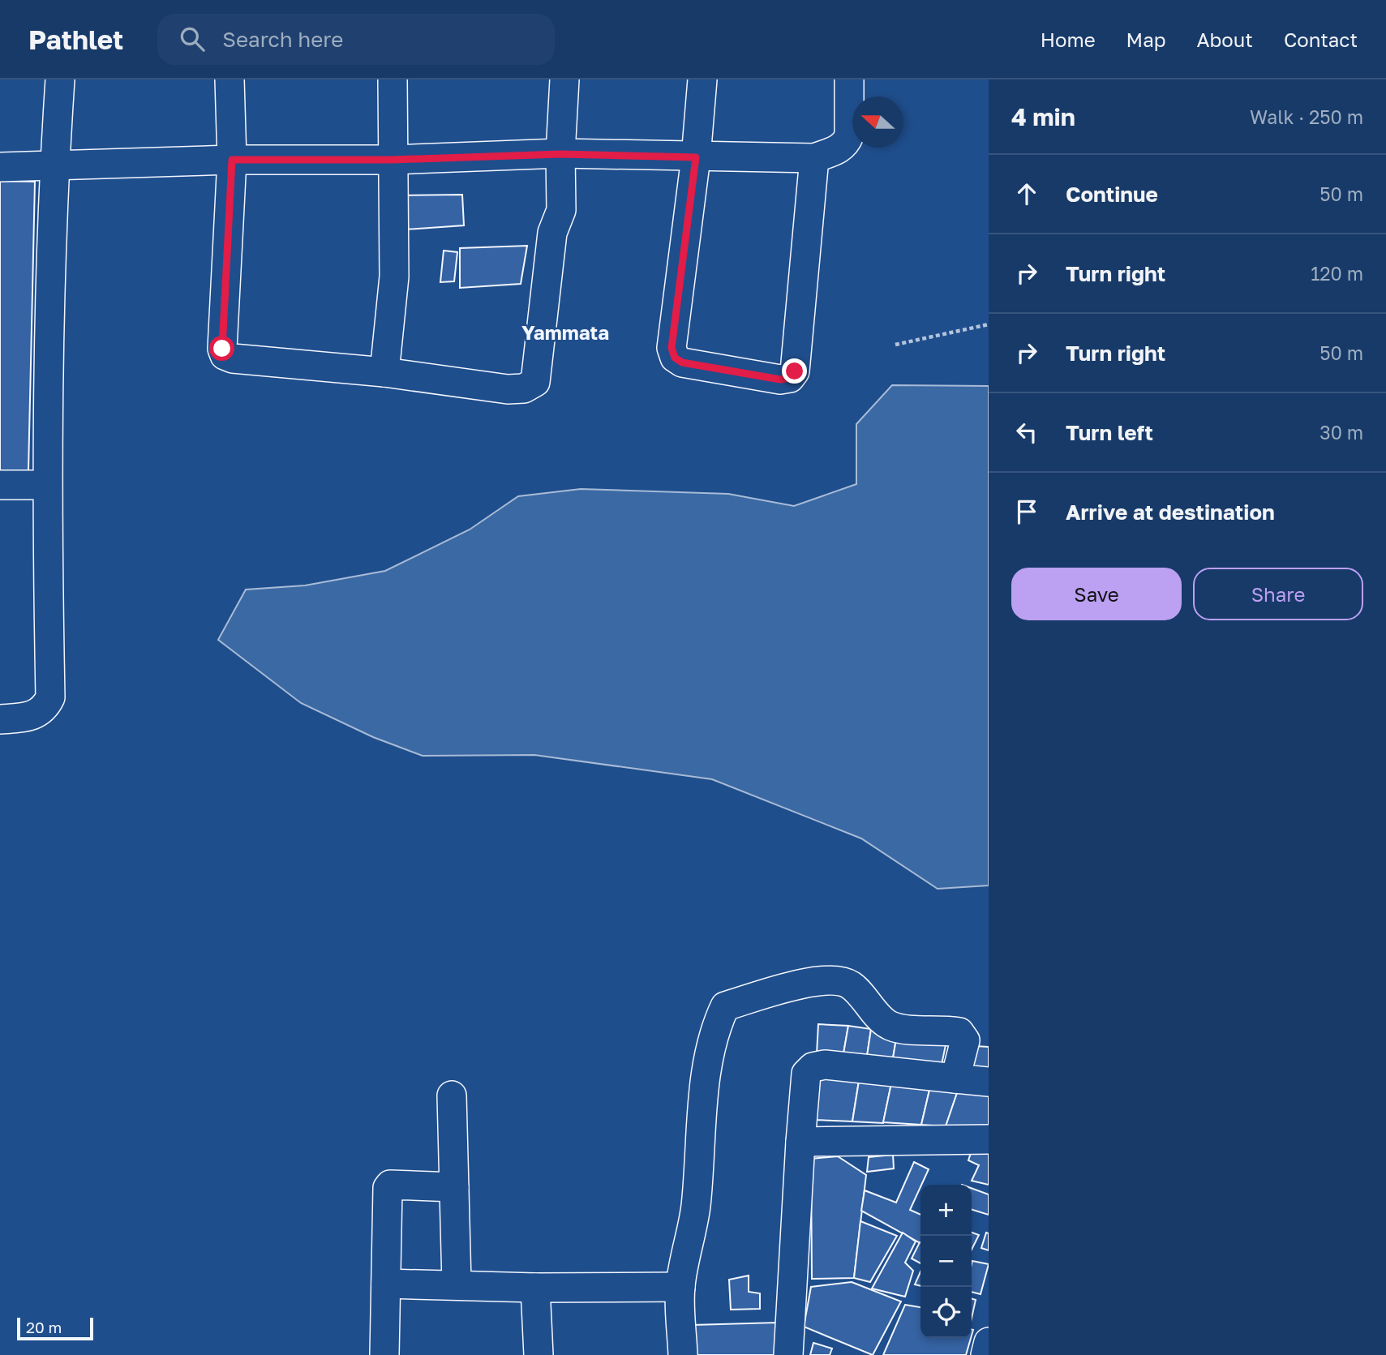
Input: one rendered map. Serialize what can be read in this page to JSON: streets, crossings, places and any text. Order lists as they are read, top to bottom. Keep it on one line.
{"districts":["Yammata"],"scale_bar":"20 m","north":"left","page":{"header":"Pathlet","search":"Search here","nav":["Home","Map","About","Contact"],"heading":["4 min","Walk · 250 m"],"list":[["Continue","50 m"],["Turn right","120 m"],["Turn right","50 m"],["Turn left","30 m"],"Arrive at destination"],"buttons":["Save","Share"],"map_buttons":["+","−"],"scale":"20 m"}}
